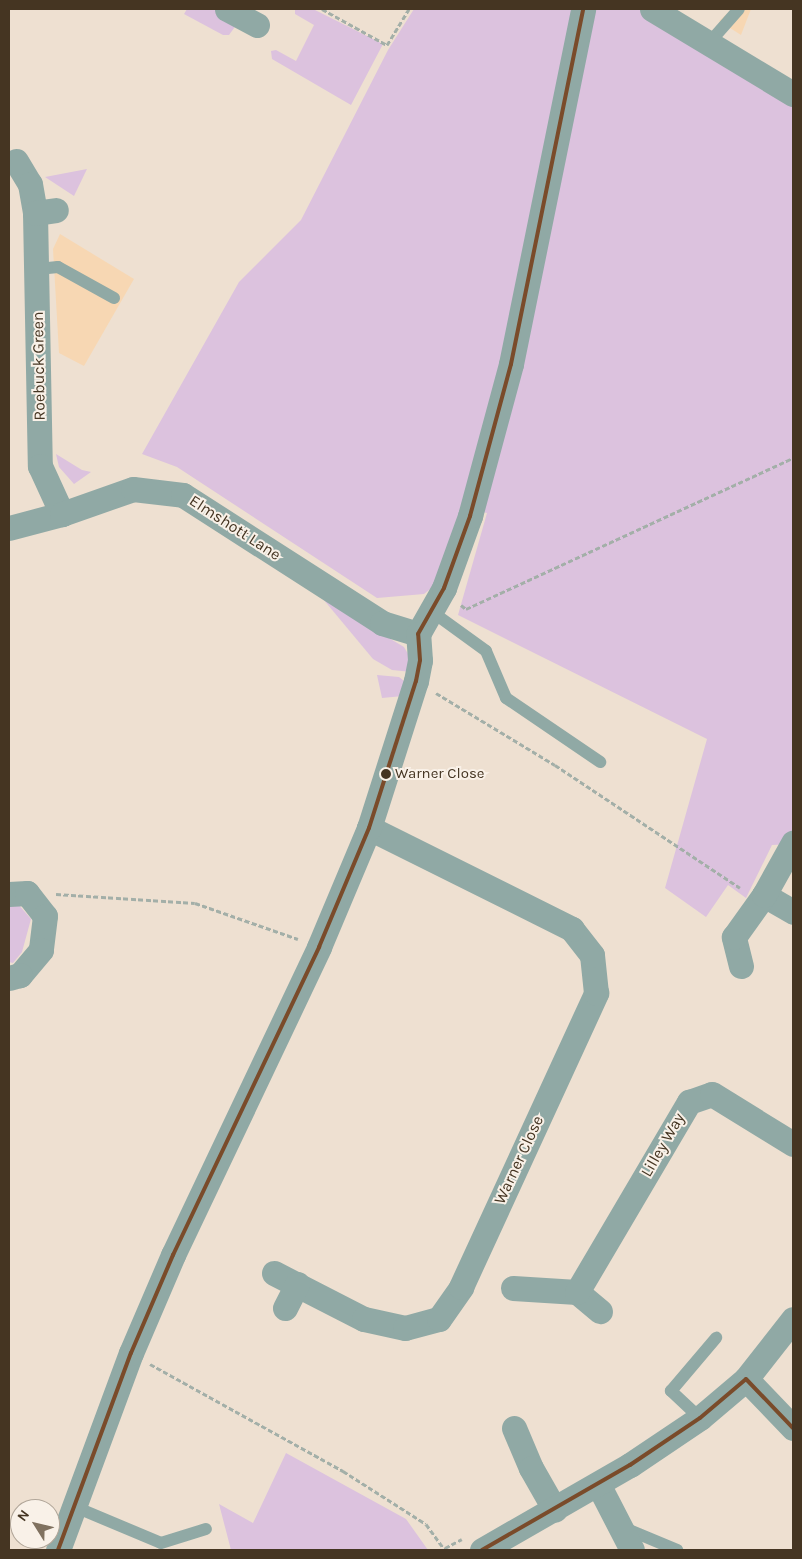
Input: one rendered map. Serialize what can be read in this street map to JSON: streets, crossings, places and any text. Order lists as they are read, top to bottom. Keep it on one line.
{"streets":{"street":["Roebuck Green","Elmshott Lane","Lilley Way","Warner Close"]},"crossings":[["Roebuck Green","Elmshott Lane"]],"places":["Warner Close"],"north":"top left"}
